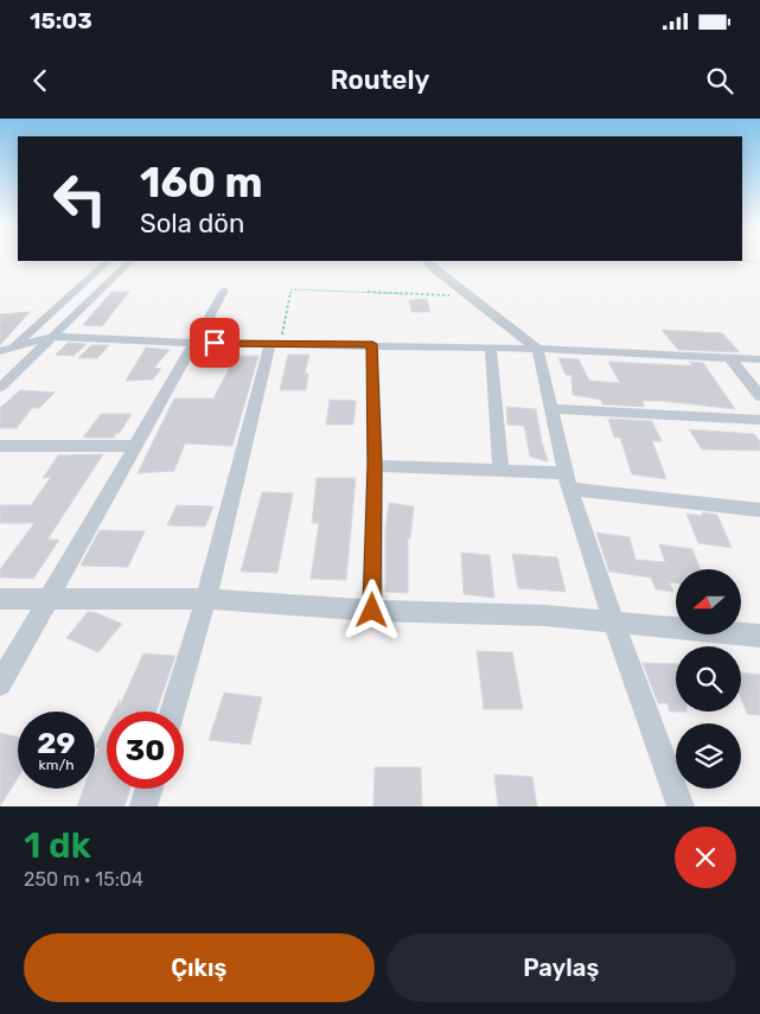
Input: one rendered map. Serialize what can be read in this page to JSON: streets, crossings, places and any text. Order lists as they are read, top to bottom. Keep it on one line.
{"north":"left","page":{"status":"15:03","header":"Routely","turn":["160 m","Sola dön"],"speed":"29 km/h","limit":"30","heading":["1 dk","250 m · 15:04"],"buttons":["Çıkış","Paylaş"]}}
